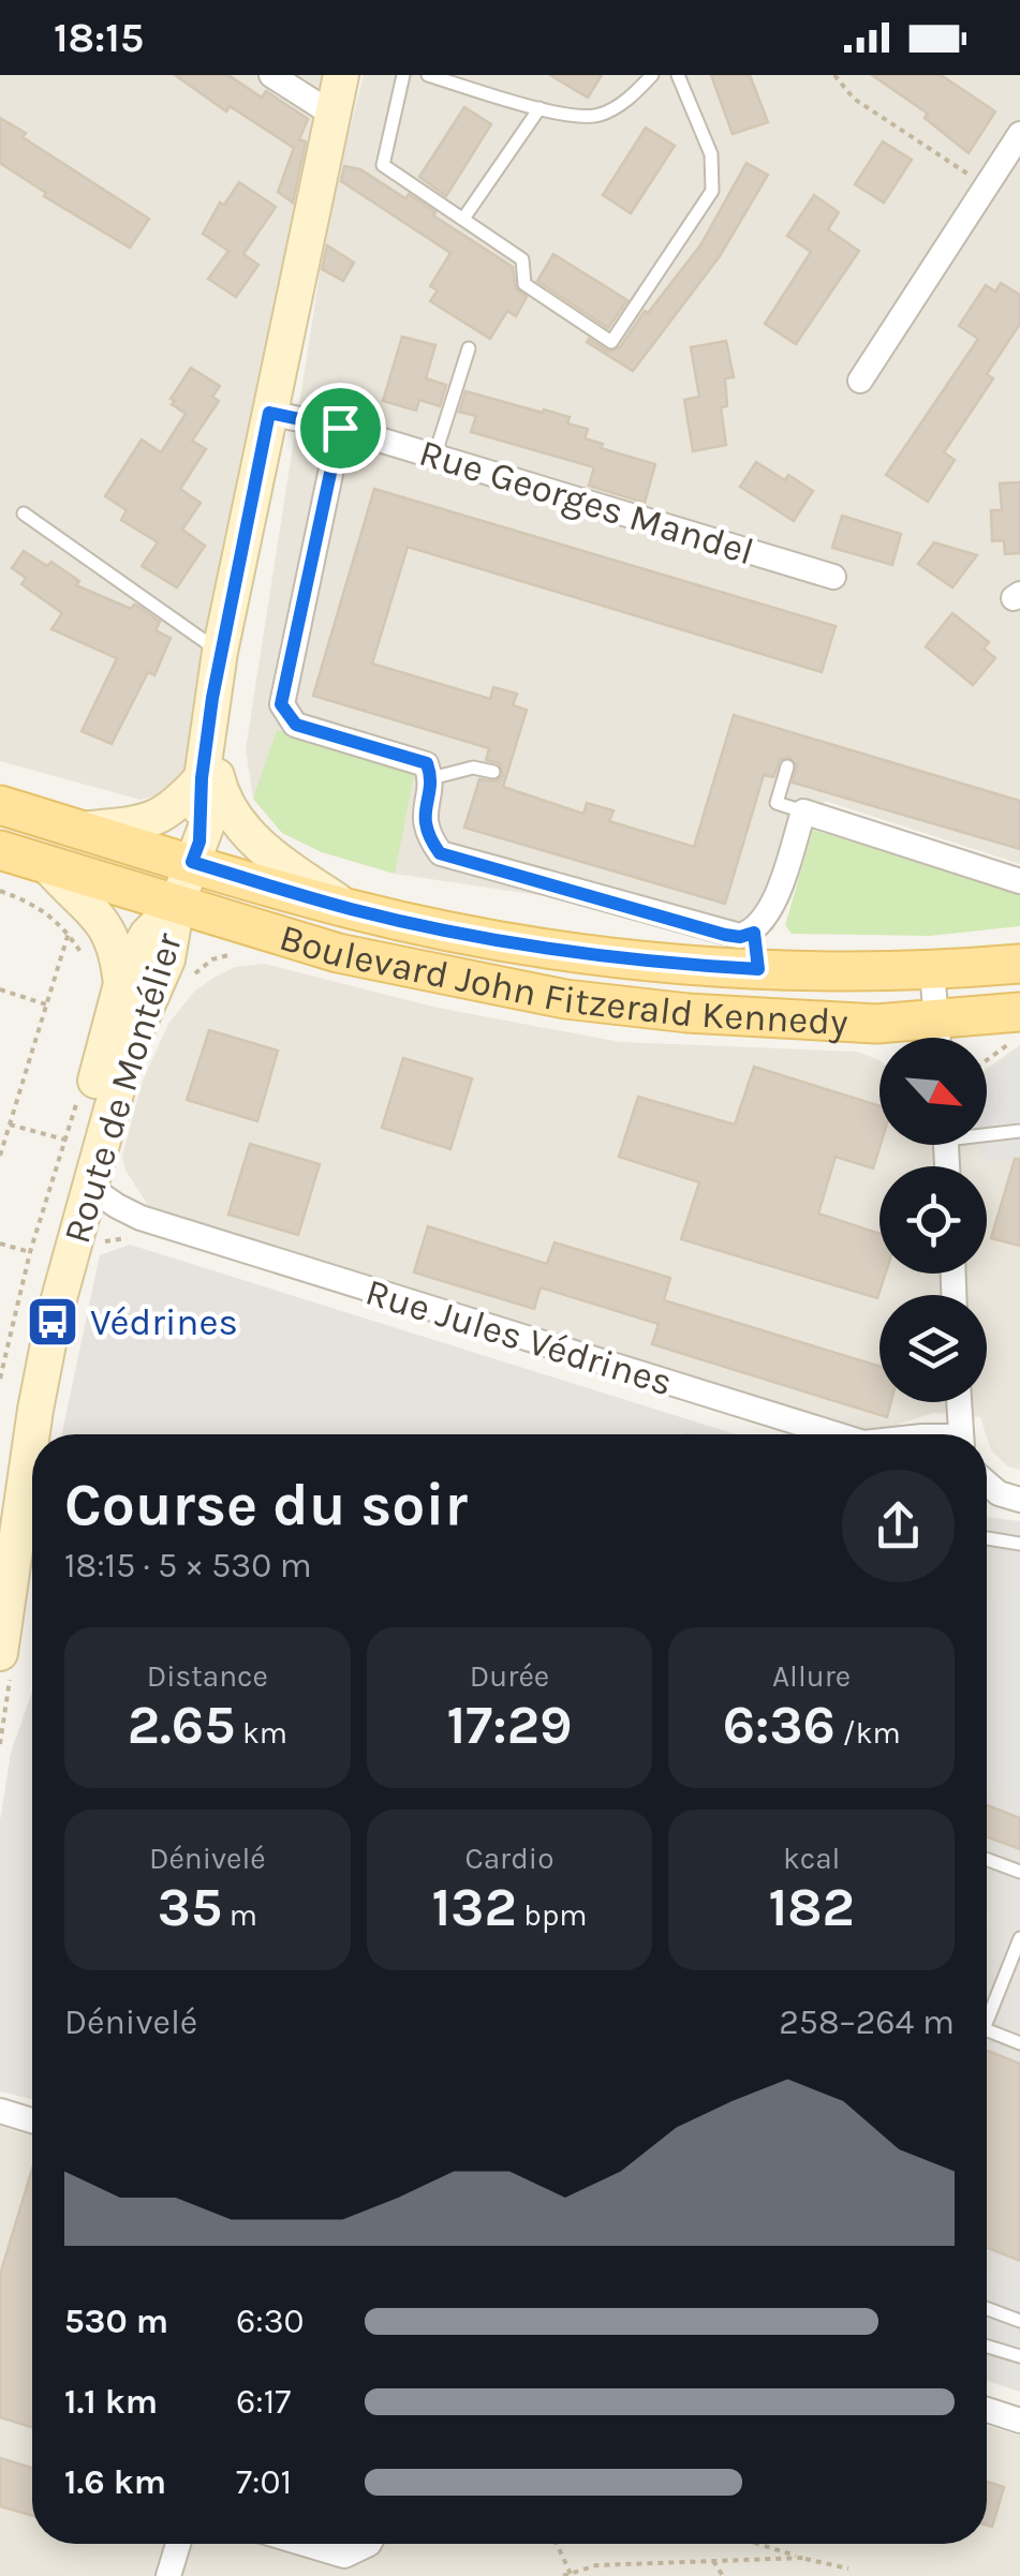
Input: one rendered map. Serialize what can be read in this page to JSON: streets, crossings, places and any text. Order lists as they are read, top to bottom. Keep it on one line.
{"streets":{"main road":["Boulevard John Fitzerald Kennedy","Route de Montélier"],"street":["Rue Georges Mandel","Rue Jules Védrines"]},"crossings":[["Rue Georges Mandel","Route de Montélier"],["Boulevard John Fitzerald Kennedy","Route de Montélier"],["Route de Montélier","Rue Jules Védrines"]],"places":{"bus stop":["Védrines"]},"north":"bottom right","page":{"status":"18:15","heading":["Course du soir","18:15 · 5 × 530 m"],"stats":[["Distance","2.65 km"],["Durée","17:29"],["Allure","6:36 /km"],["Dénivelé","35 m"],["Cardio","132 bpm"],["kcal","182"]],"chart":["Dénivelé","258–264 m"],"list":[{"name":"530 m","note":"6:30"},{"name":"1.1 km","note":"6:17"},{"name":"1.6 km","note":"7:01"}]}}
